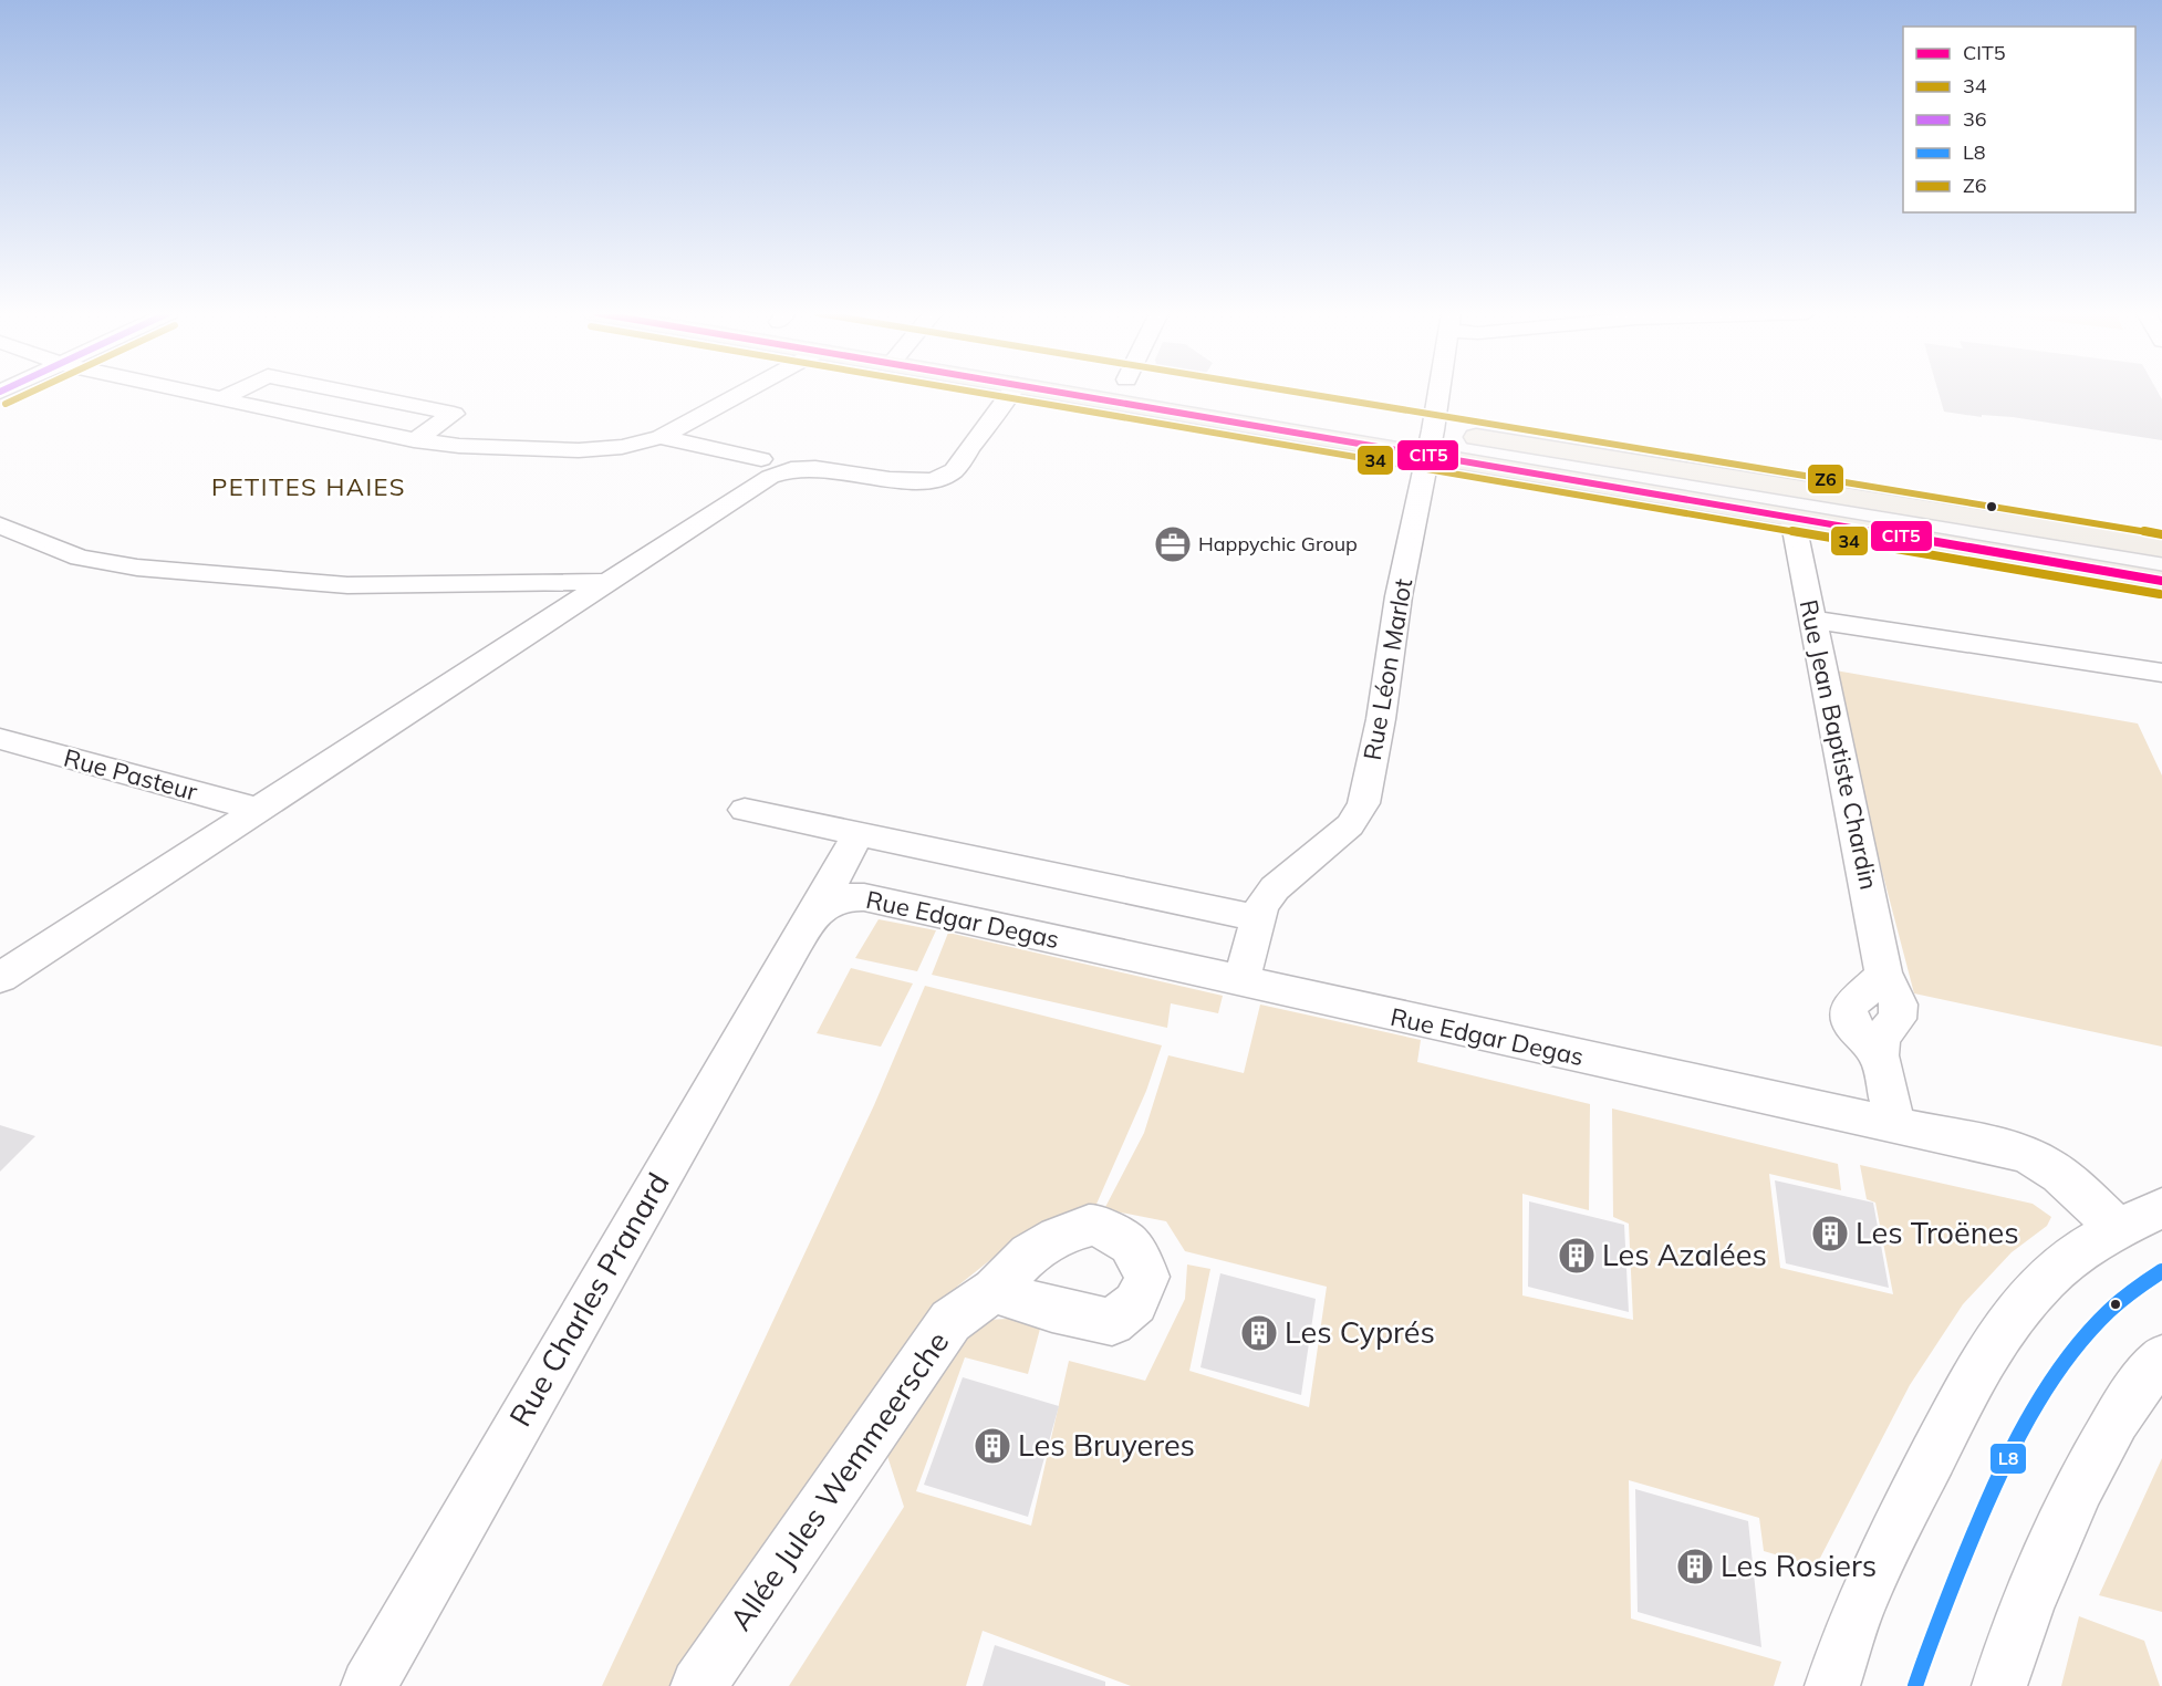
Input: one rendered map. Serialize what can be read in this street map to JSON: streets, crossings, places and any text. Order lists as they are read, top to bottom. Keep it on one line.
{"streets":{"street":["Rue Léon Marlot","Rue Jean Baptiste Chardin","Rue Pasteur","Rue Edgar Degas","Rue Charles Pranard","Allée Jules Wemmeersche"]},"crossings":[["Rue Léon Marlot","Rue Edgar Degas"],["Rue Jean Baptiste Chardin","Rue Edgar Degas"],["Rue Edgar Degas","Rue Charles Pranard"]],"districts":["PETITES HAIES"],"places":{"office":["Happychic Group"],"building":["Les Troënes","Les Azalées","Les Cyprés","Les Bruyeres","Les Rosiers"]},"lines":["transit line CIT5","transit line 34","transit line Z6","transit line L8"],"legend":["CIT5","34","36","L8","Z6"]}
